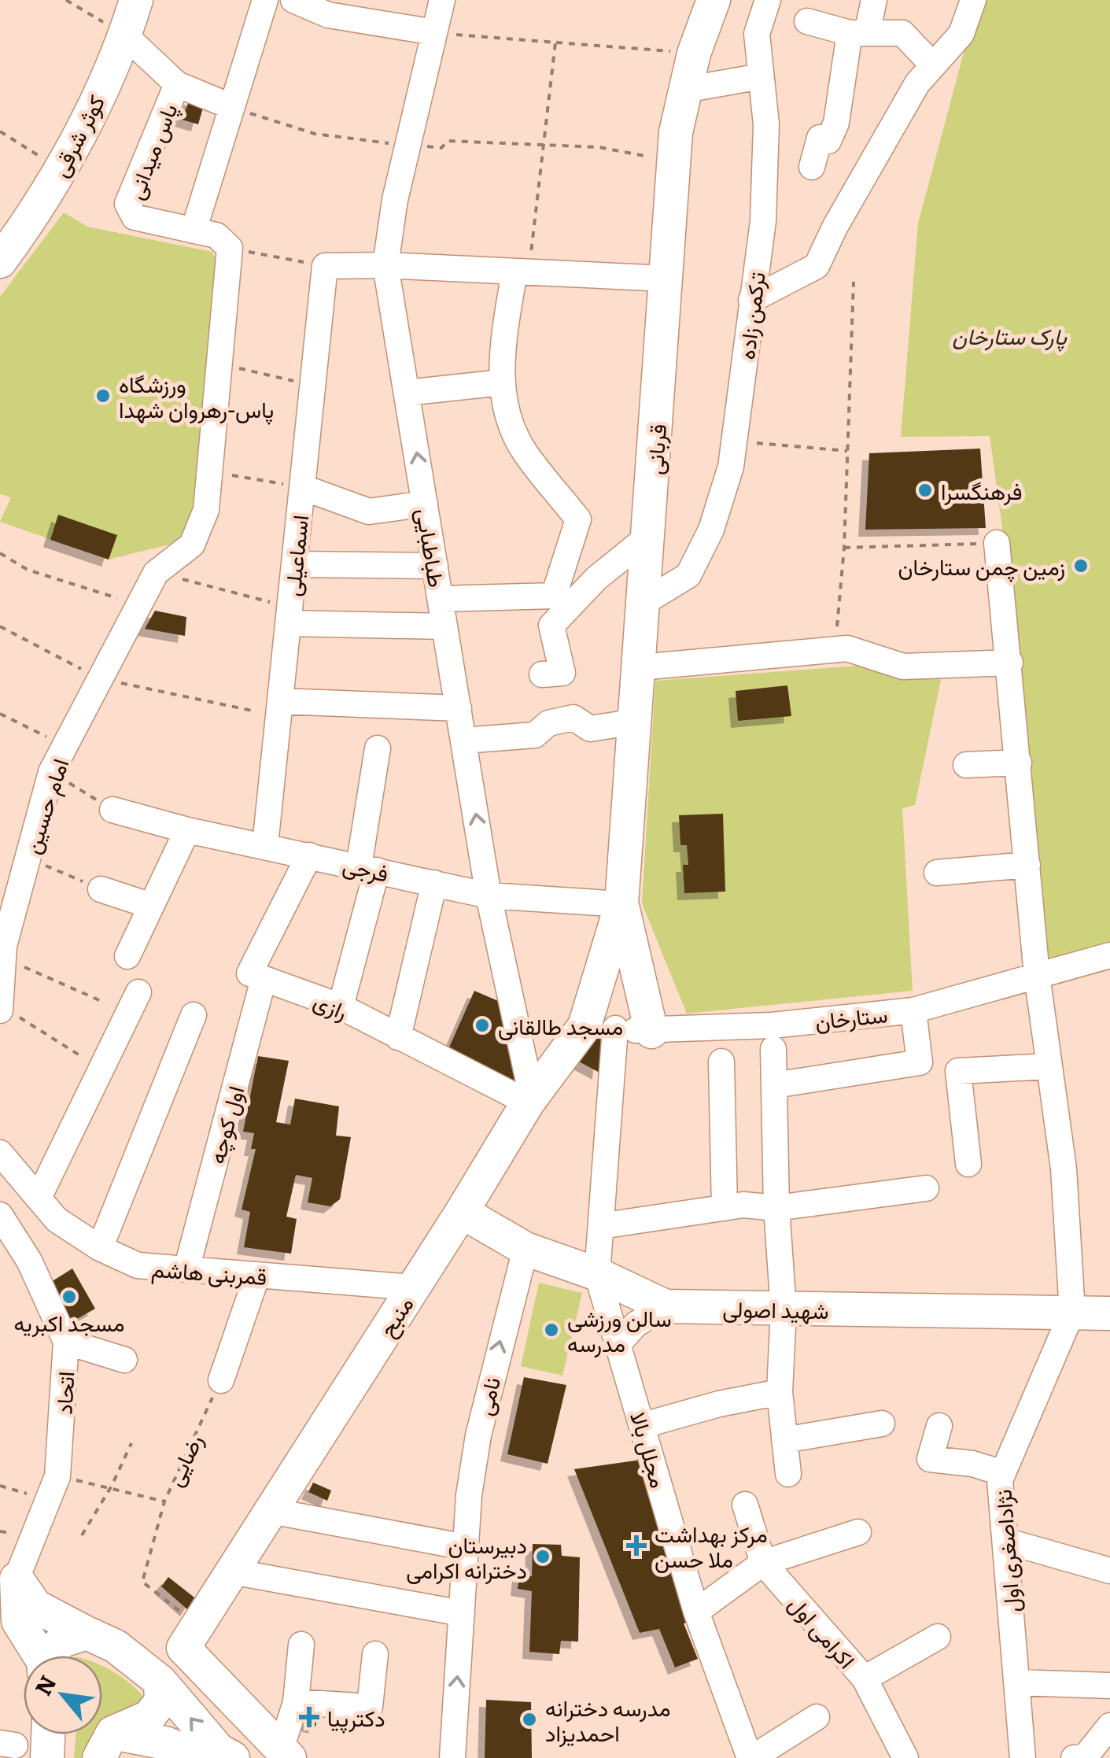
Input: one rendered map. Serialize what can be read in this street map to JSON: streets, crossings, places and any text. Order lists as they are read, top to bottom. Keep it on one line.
{"streets":{"main road":["کوثر شرقی","قربانی","شهید اصولی","منبح","اتحاد"],"street":["پاس میدانی","ترکمن زاده","طباطبایی","اسماعیلی","امام حسین","فرجی","رازی","ستارخان","اول کوچه","قمربنی هاشم","نامی","مجلل بالا","نژاداصغری اول","اکرامی اول"],"path":["رضایی"]},"crossings":[["کوثر شرقی","پاس میدانی"],["ترکمن زاده","قربانی"],["قربانی","فرجی"],["قربانی","منبح"],["طباطبایی","فرجی"],["طباطبایی","رازی"],["طباطبایی","منبح"],["اسماعیلی","فرجی"],["فرجی","منبح"],["رازی","اول کوچه"],["رازی","منبح"],["ستارخان","منبح"],["اول کوچه","قمربنی هاشم"],["قمربنی هاشم","منبح"],["شهید اصولی","منبح"],["شهید اصولی","نامی"],["شهید اصولی","مجلل بالا"],["شهید اصولی","نژاداصغری اول"],["منبح","رضایی"]],"one_way":["نامی"],"parks":["پارک ستارخان"],"places":{"other":["ورزشگاه پاس-رهروان شهدا","فرهنگسرا","زمین چمن ستارخان","مسجد طالقانی","مسجد اکبریه","سالن ورزشی مدرسه","دبیرستان دخترانه اکرامی","مدرسه دخترانه احمدیزاد"],"health":["مرکز بهداشت ملا حسن","دکترپیا"]},"north":"top left"}
